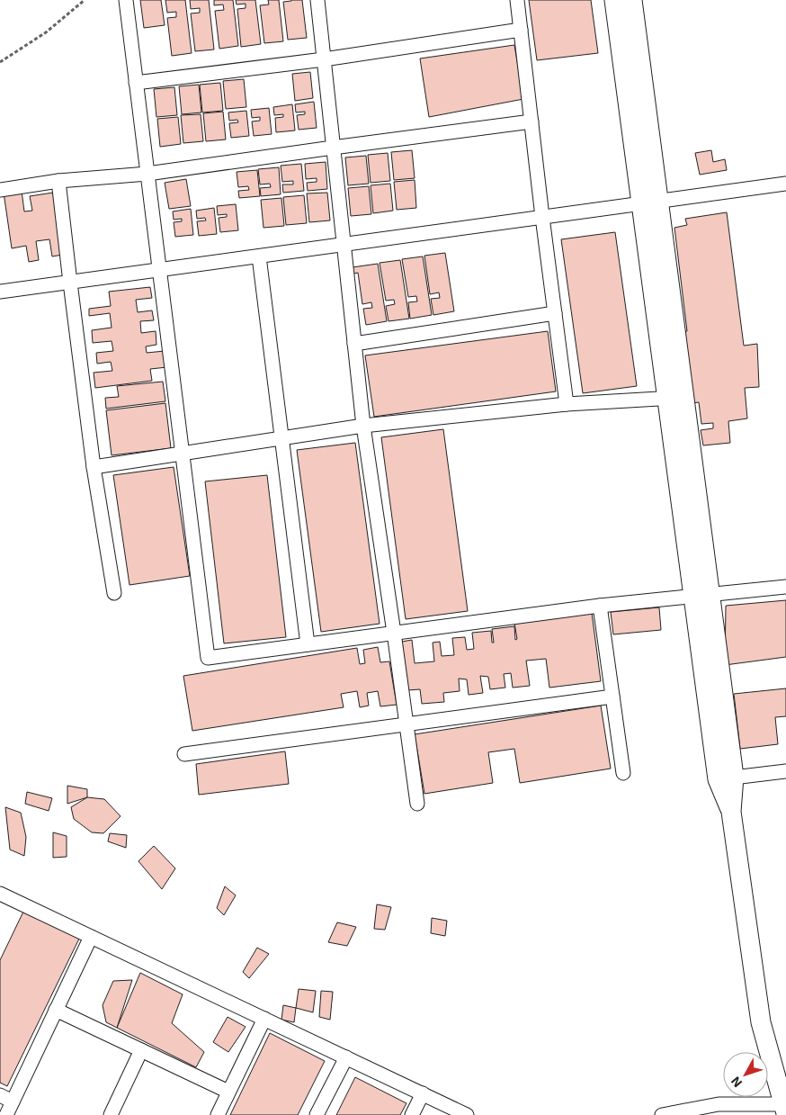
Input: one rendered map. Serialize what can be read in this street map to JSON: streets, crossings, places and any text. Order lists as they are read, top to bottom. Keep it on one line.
{"north":"bottom left"}
